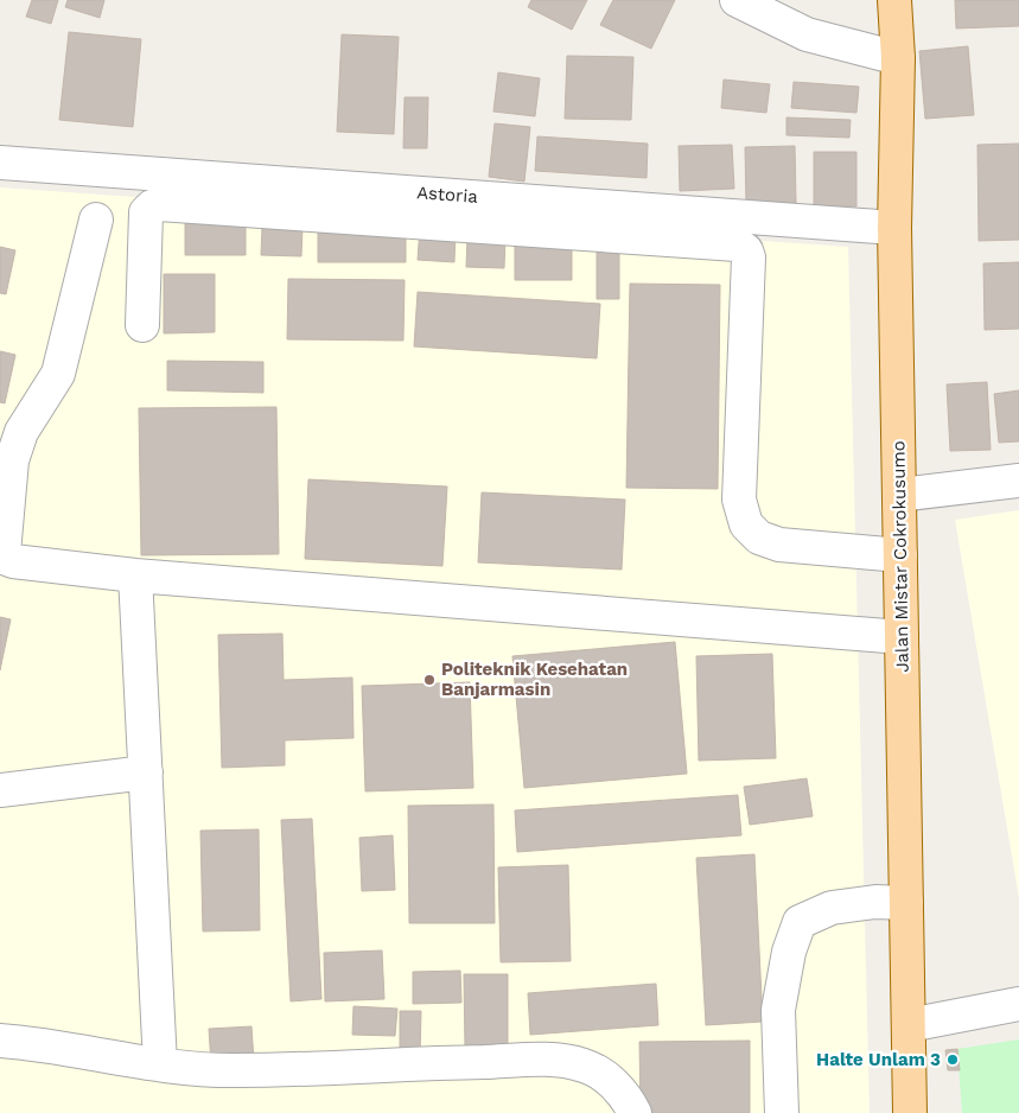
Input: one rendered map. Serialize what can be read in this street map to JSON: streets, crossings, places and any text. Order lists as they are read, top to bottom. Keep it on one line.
{"streets":{"main road":["Jalan Mistar Cokrokusumo"],"street":["Astoria"]},"crossings":[["Astoria","Jalan Mistar Cokrokusumo"]],"places":["Politeknik Kesehatan Banjarmasin","Halte Unlam 3"]}
